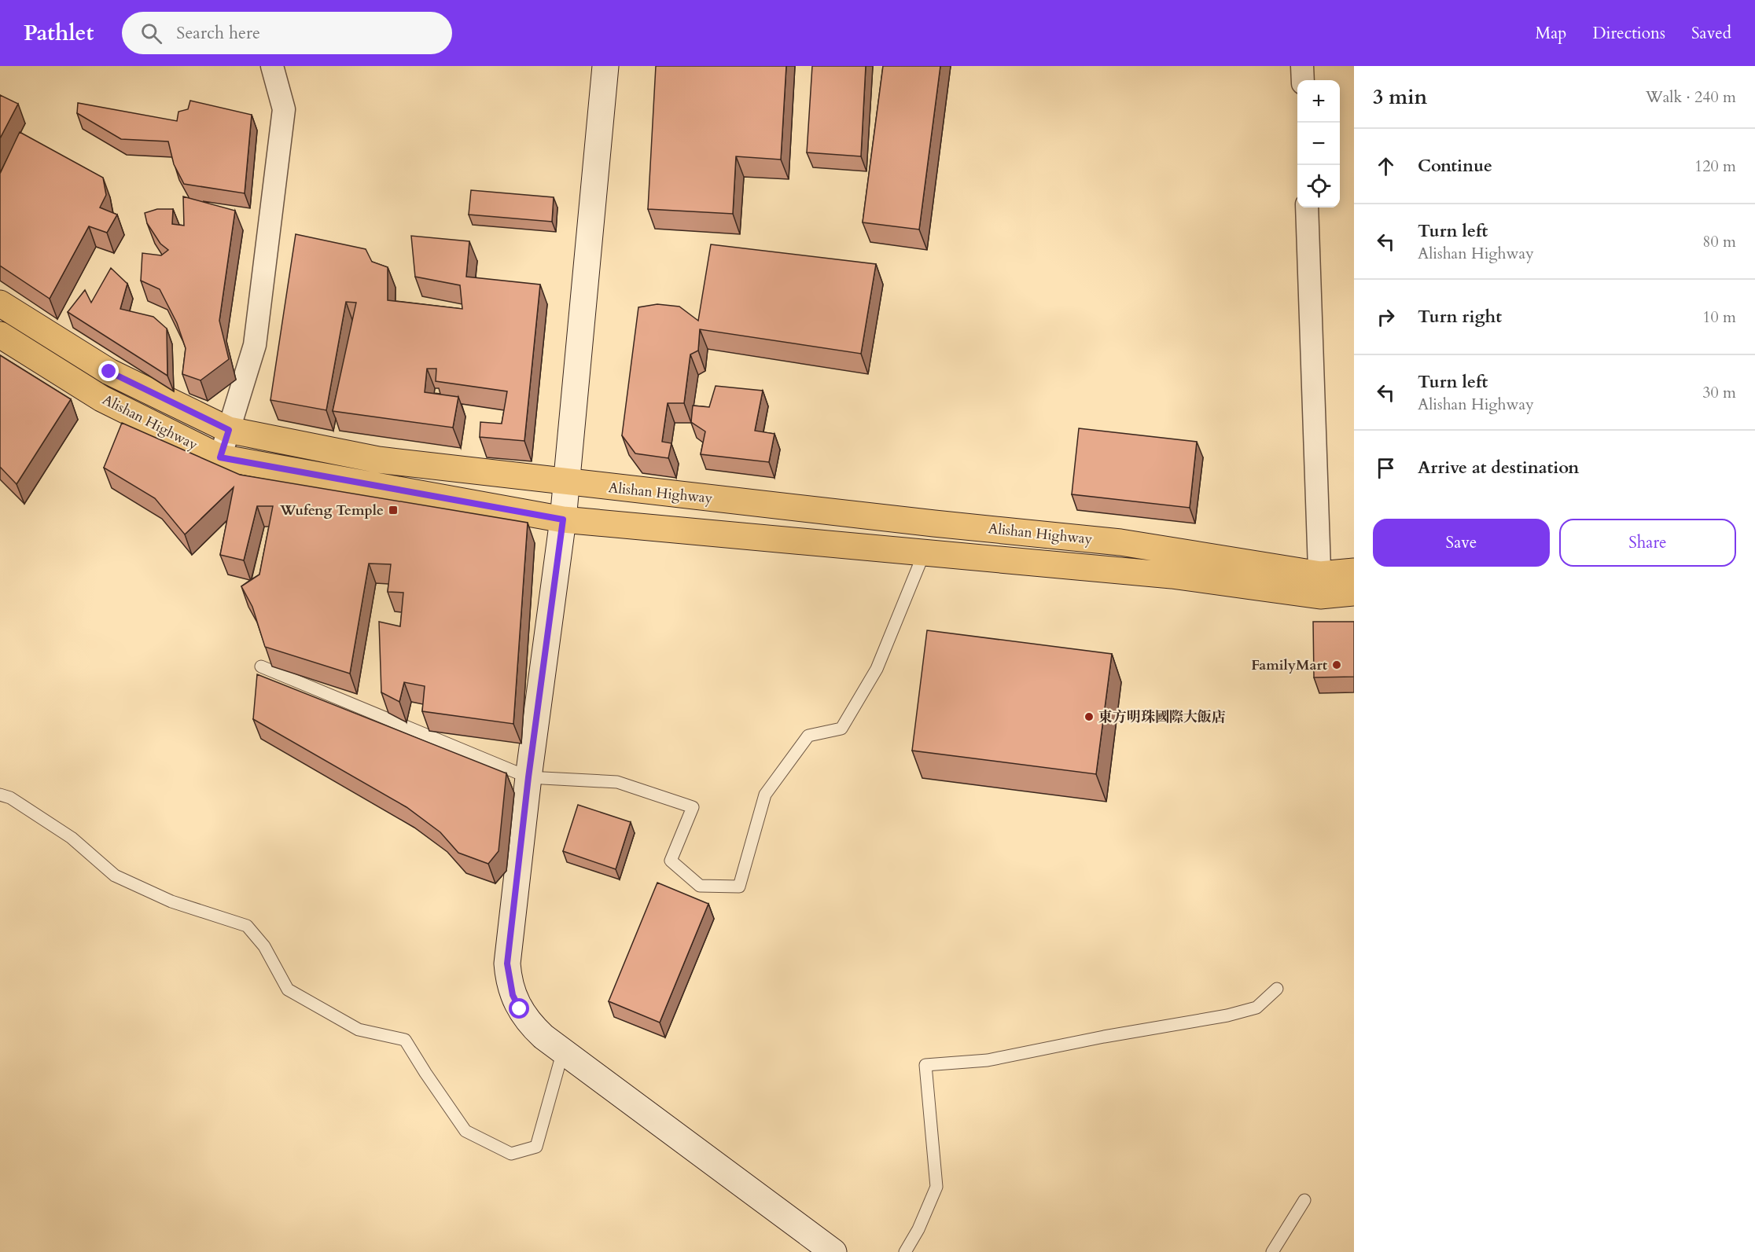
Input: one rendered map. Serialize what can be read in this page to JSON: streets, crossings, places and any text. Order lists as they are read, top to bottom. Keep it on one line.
{"streets":{"main road":["Alishan Highway"]},"places":{"transit":["Wufeng Temple"],"other":["FamilyMart","東方明珠國際大飯店"]},"page":{"header":"Pathlet","search":"Search here","nav":["Map","Directions","Saved"],"heading":["3 min","Walk · 240 m"],"map_buttons":["+","−"],"list":[["Continue","120 m"],["Turn left","Alishan Highway","80 m"],["Turn right","10 m"],["Turn left","Alishan Highway","30 m"],"Arrive at destination"],"buttons":["Save","Share"]}}
